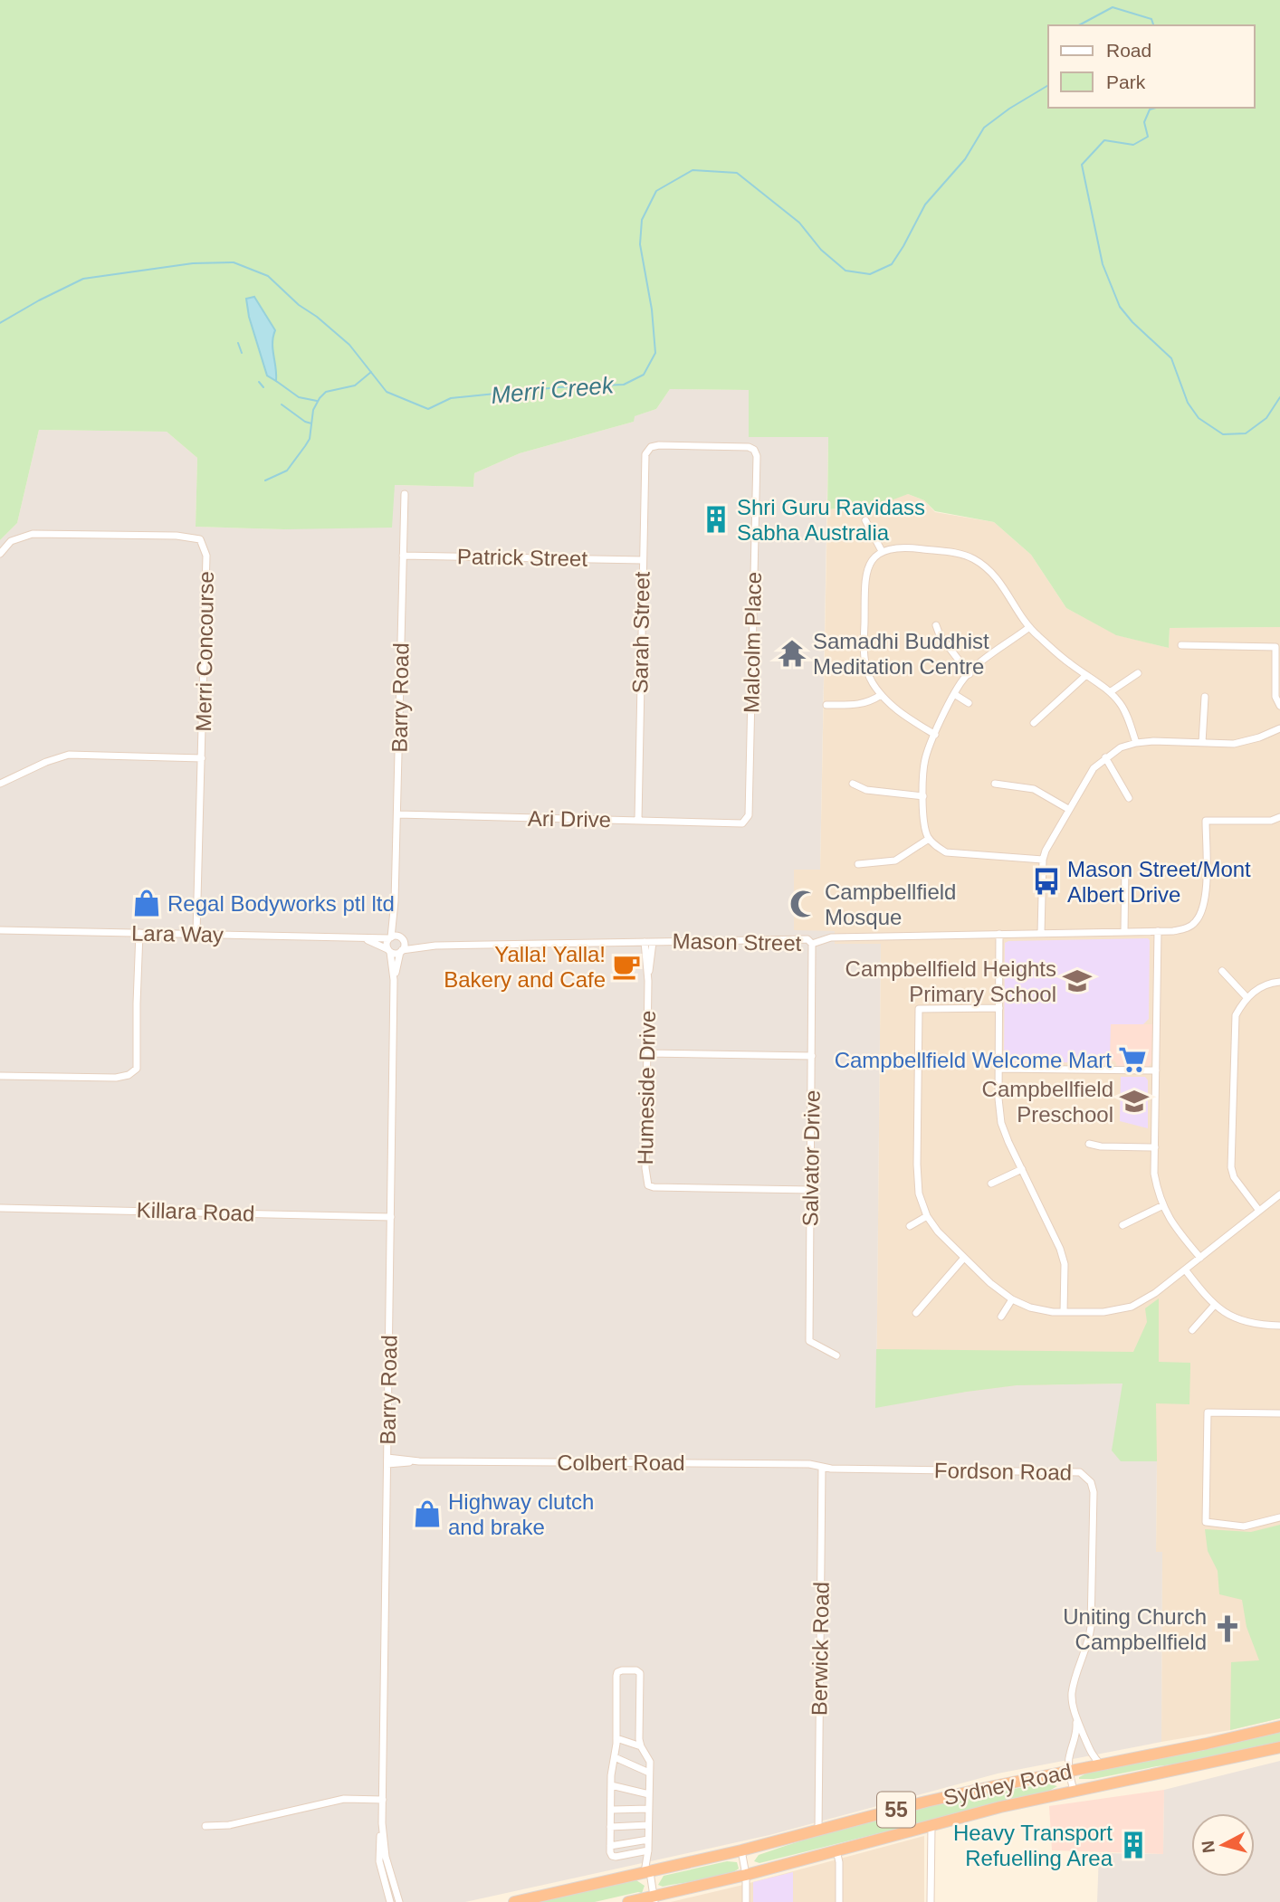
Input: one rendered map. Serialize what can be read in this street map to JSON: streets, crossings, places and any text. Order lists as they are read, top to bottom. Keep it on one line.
{"streets":{"highway":["Sydney Road","55"],"street":["Patrick Street","Sarah Street","Malcolm Place","Merri Concourse","Barry Road","Ari Drive","Lara Way","Mason Street","Humeside Drive","Salvator Drive","Killara Road","Colbert Road","Fordson Road","Berwick Road"]},"crossings":[["Patrick Street","Sarah Street"],["Patrick Street","Barry Road"],["Sarah Street","Malcolm Place"],["Sarah Street","Ari Drive"],["Malcolm Place","Ari Drive"],["Merri Concourse","Lara Way"],["Barry Road","Ari Drive"],["Barry Road","Mason Street"],["Barry Road","Killara Road"],["Barry Road","Colbert Road"],["Mason Street","Humeside Drive"],["Mason Street","Salvator Drive"],["Humeside Drive","Salvator Drive"],["Colbert Road","Fordson Road"],["Colbert Road","Berwick Road"],["Fordson Road","Berwick Road"],["Fordson Road","Sydney Road"],["Berwick Road","Sydney Road"]],"water":["Merri Creek"],"places":{"building":["Shri Guru Ravidass Sabha Australia","Heavy Transport Refuelling Area"],"temple":["Samadhi Buddhist Meditation Centre"],"bus stop":["Mason Street/Mont Albert Drive"],"shop":["Regal Bodyworks ptl ltd","Highway clutch and brake"],"mosque":["Campbellfield Mosque"],"cafe":["Yalla! Yalla! Bakery and Cafe"],"school or university":["Campbellfield Heights Primary School","Campbellfield Preschool"],"supermarket":["Campbellfield Welcome Mart"],"church":["Uniting Church Campbellfield"]},"legend":["Road","Park"],"north":"left"}
